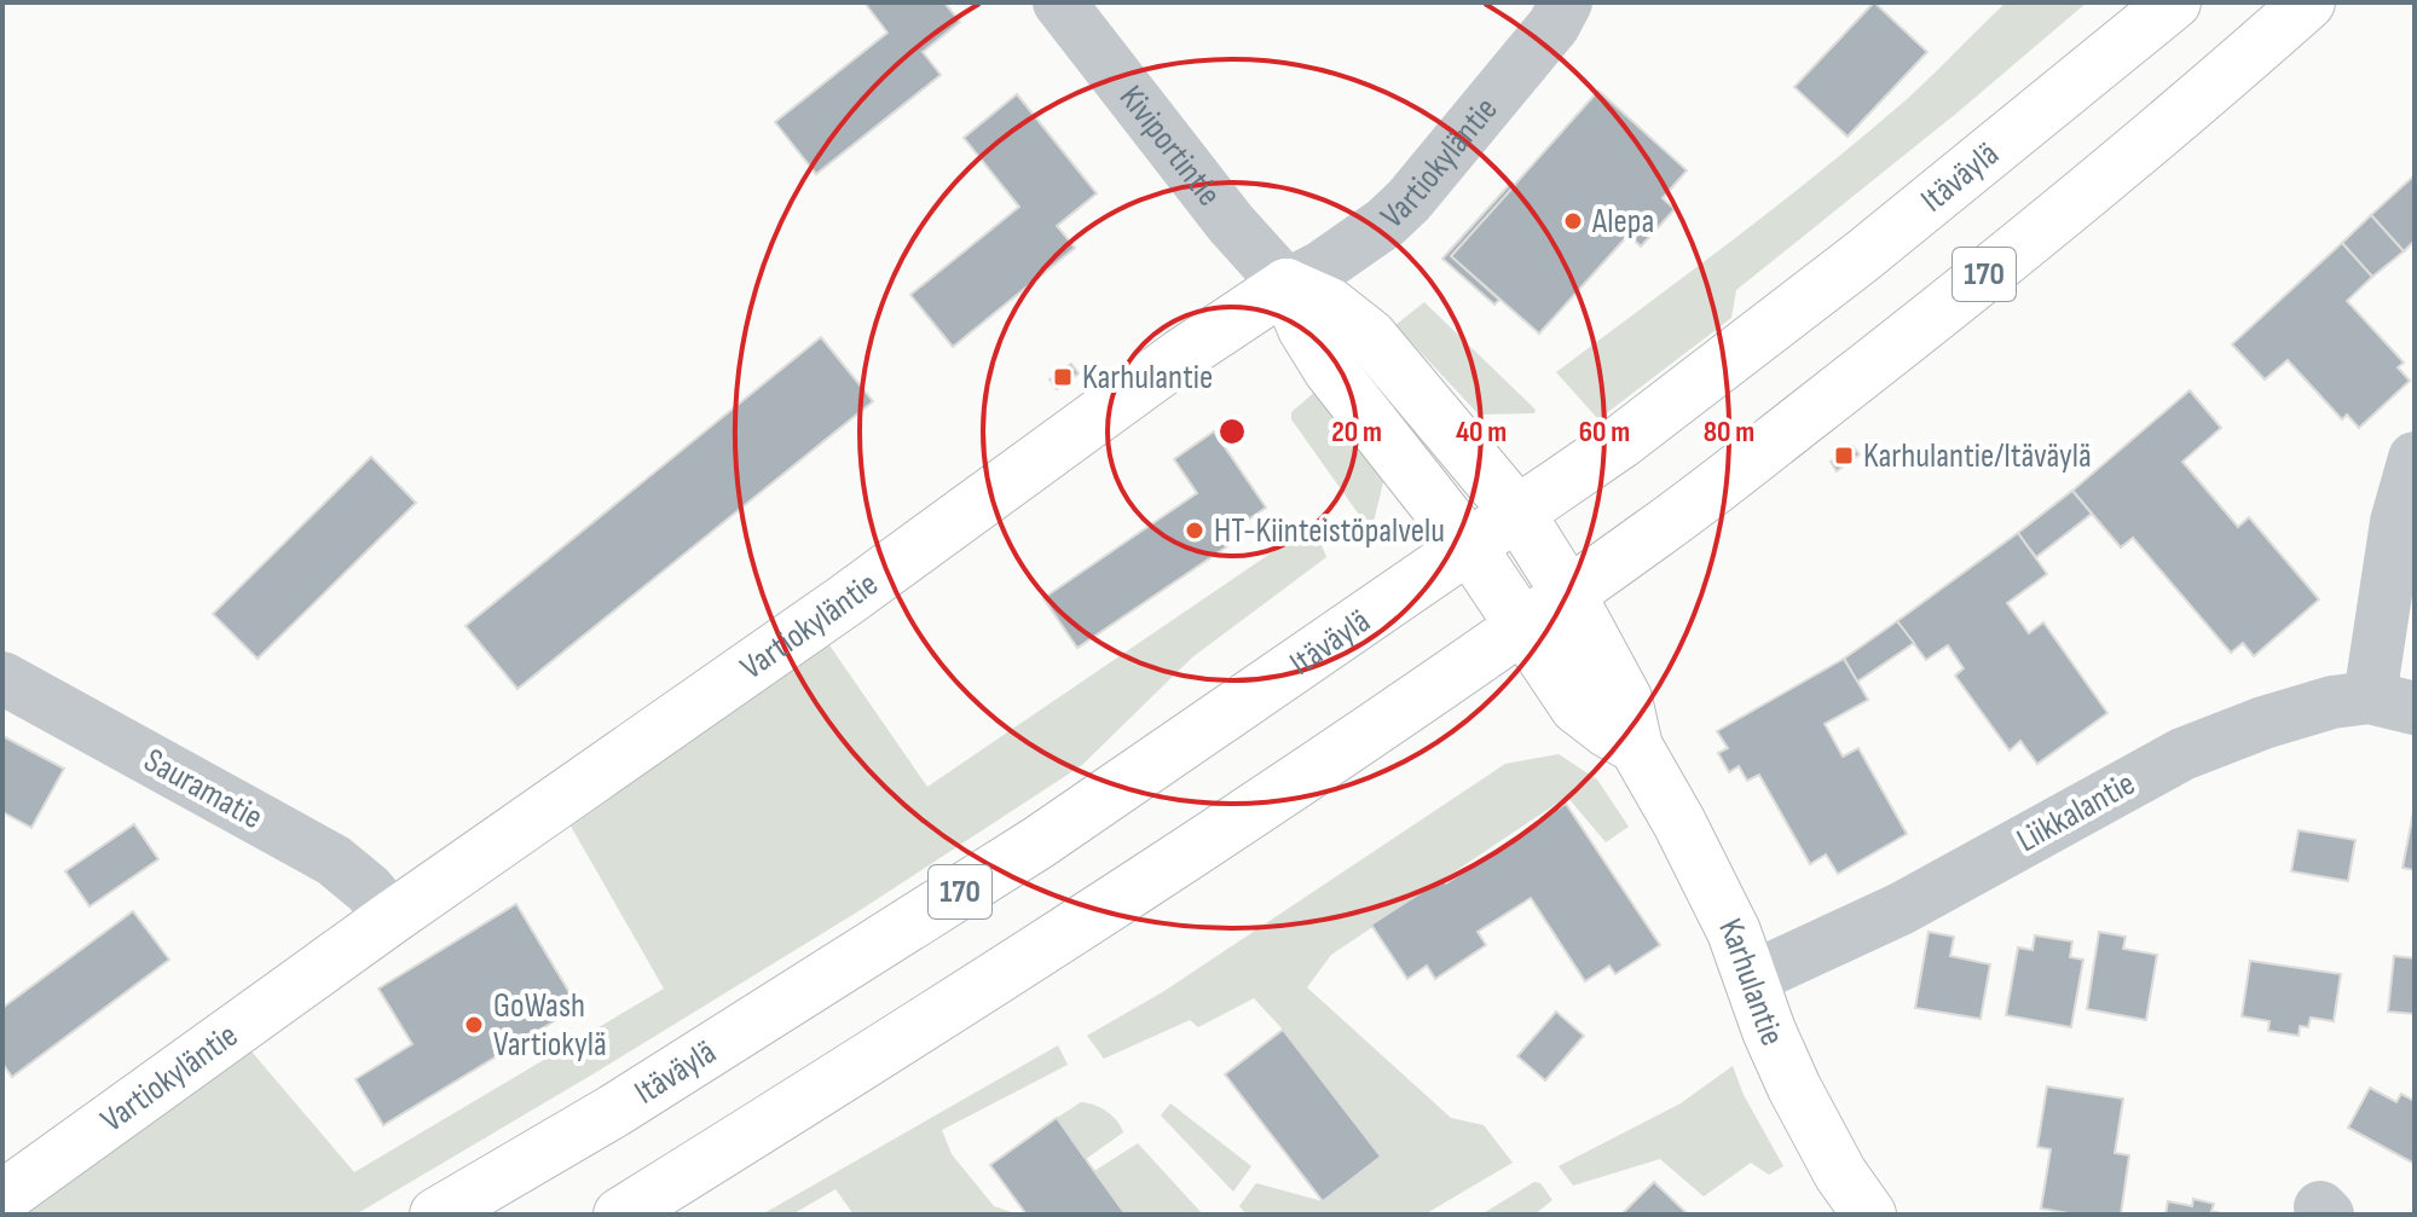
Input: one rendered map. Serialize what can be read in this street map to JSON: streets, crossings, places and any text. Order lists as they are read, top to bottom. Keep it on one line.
{"streets":{"main road":["Kiviportintie","Vartiokyläntie","Itäväylä","170","Karhulantie"],"street":["Sauramatie","Liikkalantie"]},"crossings":[["Kiviportintie","Vartiokyläntie"],["Kiviportintie","Itäväylä"],["Kiviportintie","Karhulantie"],["Vartiokyläntie","Sauramatie"],["Itäväylä","Karhulantie"],["170","Karhulantie"],["Liikkalantie","Karhulantie"]],"places":{"other":["Alepa","HT-Kiinteistöpalvelu","GoWash Vartiokylä"],"transit":["Karhulantie","Karhulantie/Itäväylä"]},"rings":["20 m","40 m","60 m","80 m"]}
